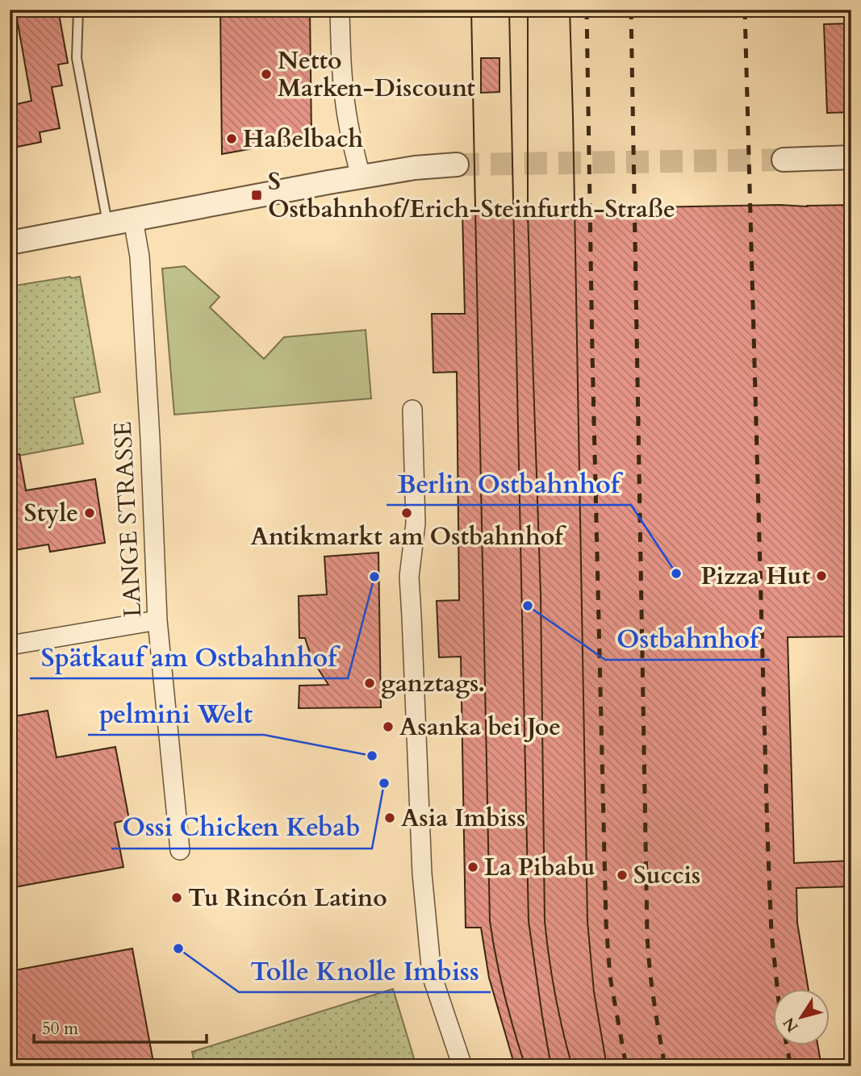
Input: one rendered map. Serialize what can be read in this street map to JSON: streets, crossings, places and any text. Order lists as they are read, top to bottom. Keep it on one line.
{"streets":{"street":["LANGE STRASSE"]},"places":{"other":["Netto Marken-Discount","Haßelbach","Style","Antikmarkt am Ostbahnhof","Berlin Ostbahnhof","Pizza Hut","Spätkauf am Ostbahnhof","Ostbahnhof","ganztags.","Asanka bei Joe","pelmini Welt","Ossi Chicken Kebab","Asia Imbiss","La Pibabu","Succis","Tu Rincón Latino","Tolle Knolle Imbiss"],"transit":["S Ostbahnhof/Erich-Steinfurth-Straße"]},"scale_bar":"50 m","north":"bottom left"}
